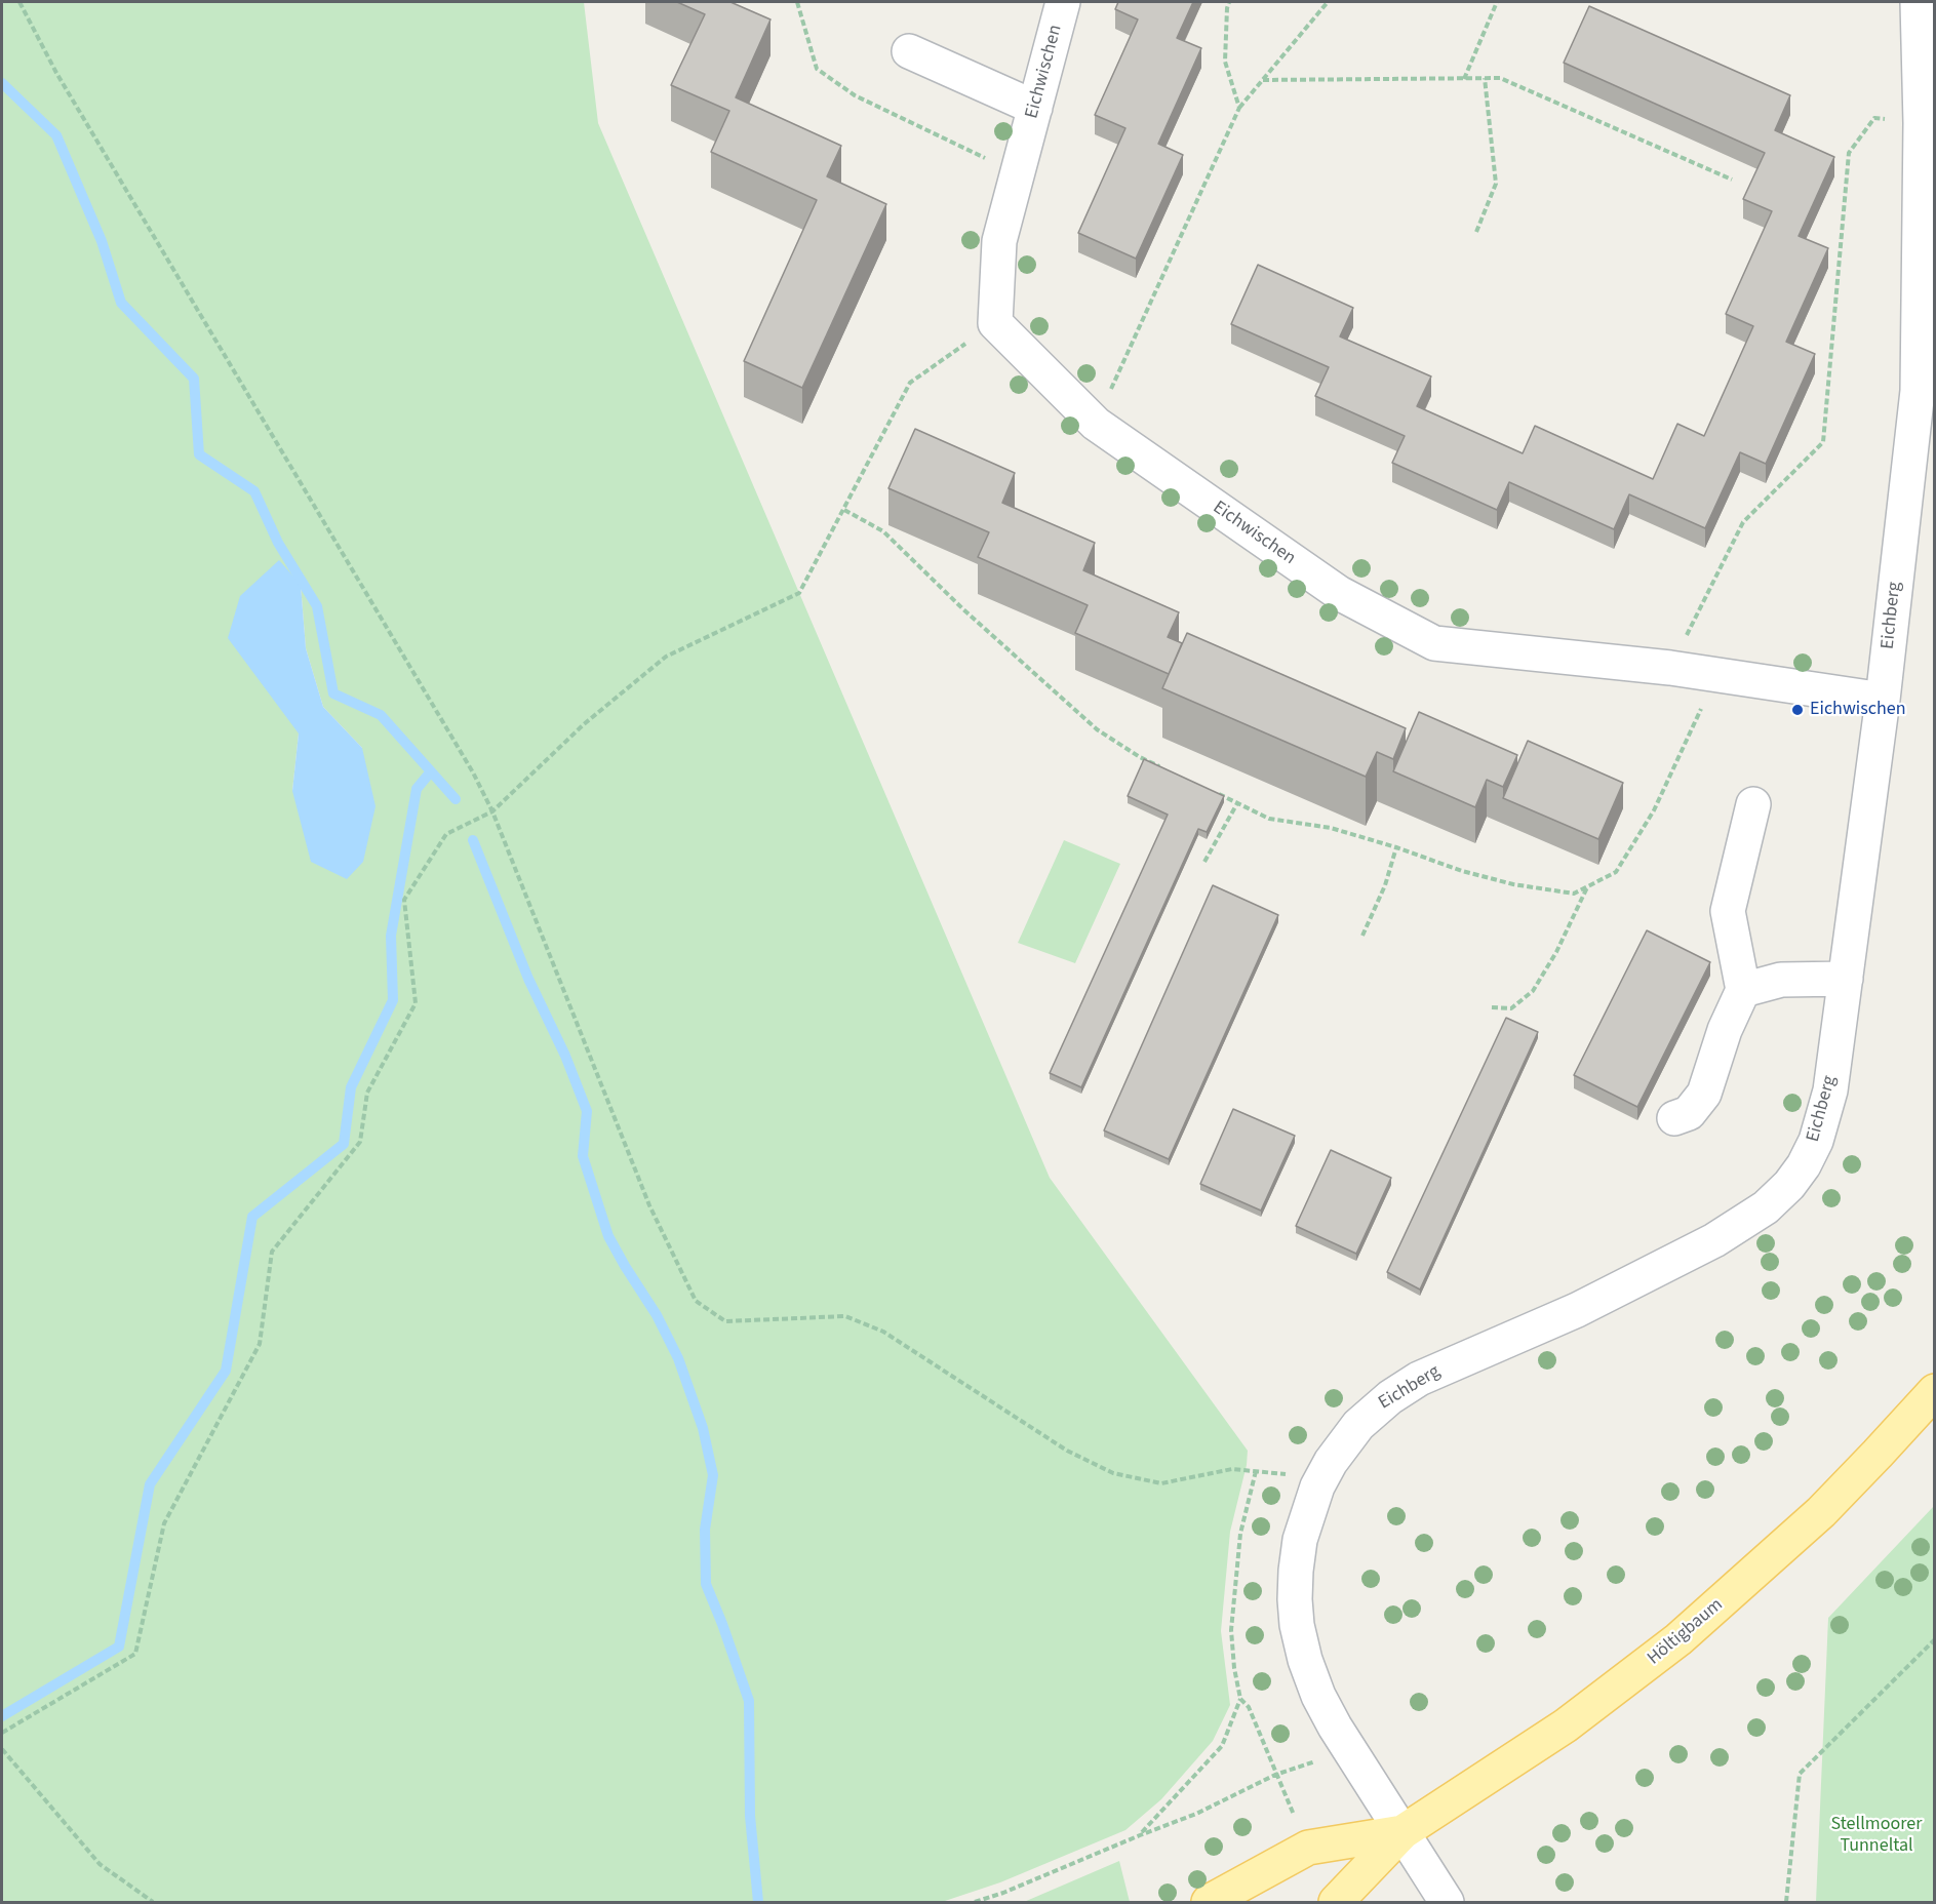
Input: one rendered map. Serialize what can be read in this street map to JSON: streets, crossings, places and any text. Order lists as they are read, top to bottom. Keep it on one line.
{"streets":{"main road":["Höltigbaum"],"street":["Eichwischen","Eichberg"]},"crossings":[["Eichwischen","Eichberg"],["Eichberg","Höltigbaum"]],"parks":["Stellmoorer Tunneltal"],"places":["Eichwischen"]}
